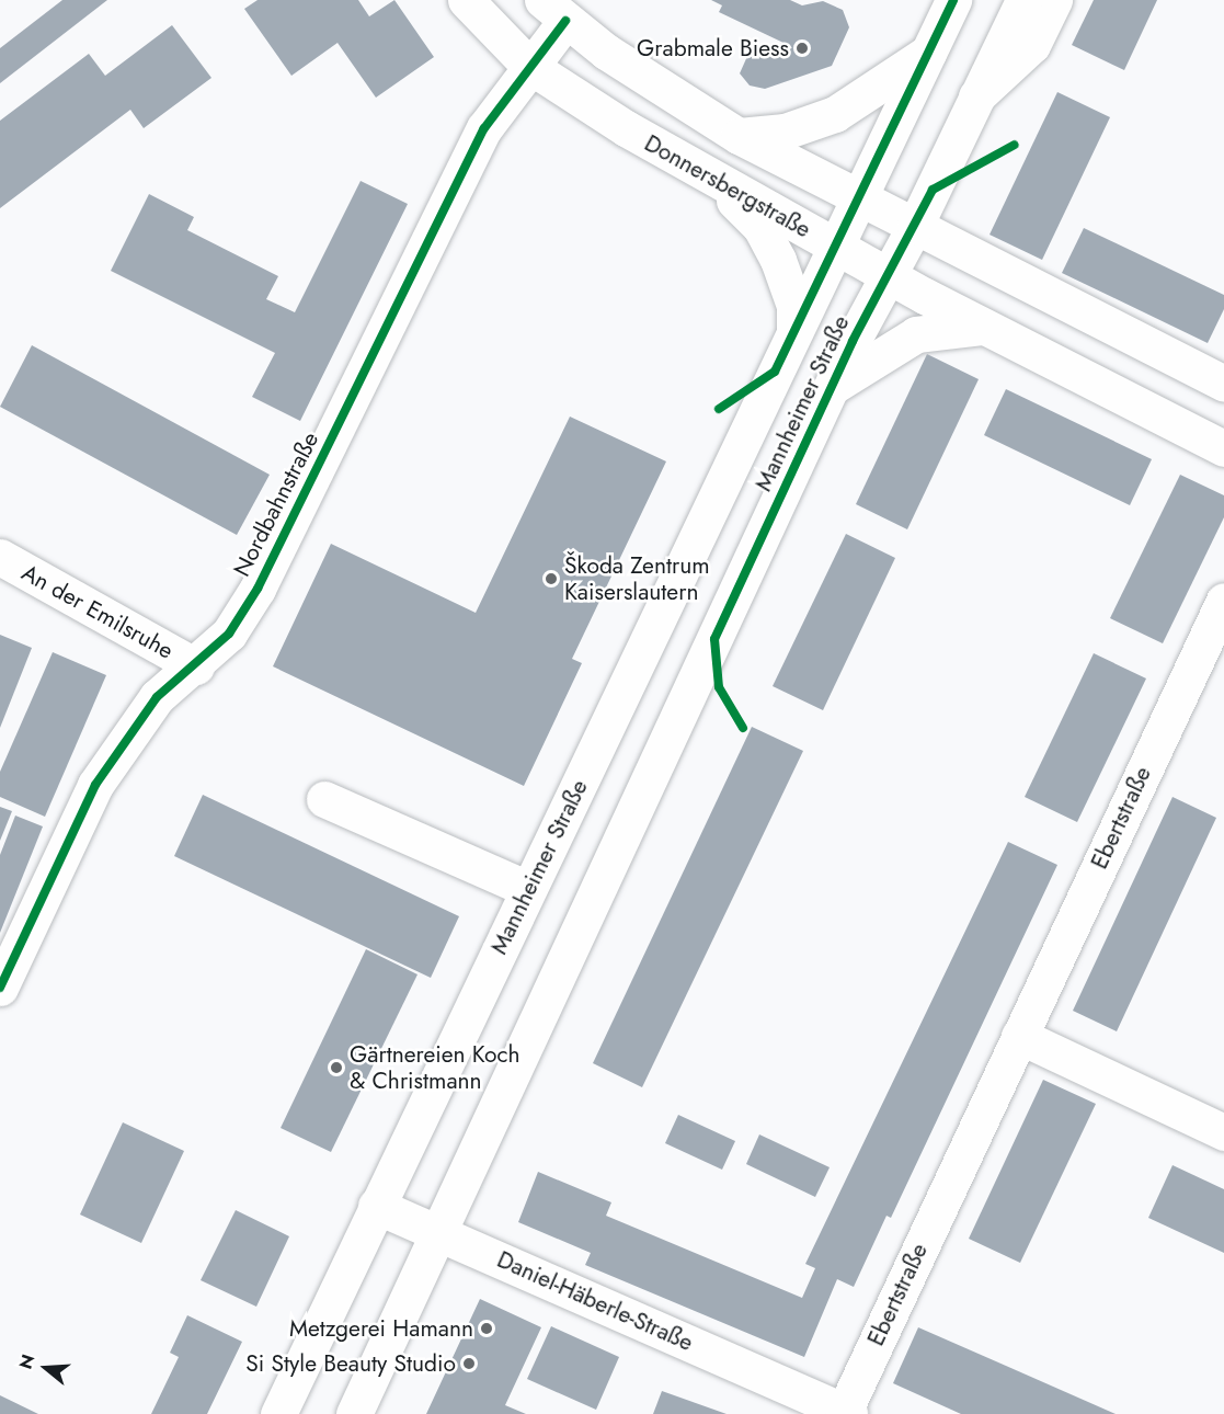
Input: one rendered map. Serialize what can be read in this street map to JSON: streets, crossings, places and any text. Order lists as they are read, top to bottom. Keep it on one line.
{"streets":{"main road":["Donnersbergstraße","Mannheimer Straße","Nordbahnstraße","An der Emilsruhe","Ebertstraße","Daniel-Häberle-Straße"]},"crossings":[["Donnersbergstraße","Mannheimer Straße"],["Donnersbergstraße","Nordbahnstraße"],["Mannheimer Straße","Daniel-Häberle-Straße"],["Nordbahnstraße","An der Emilsruhe"],["Ebertstraße","Daniel-Häberle-Straße"]],"places":["Grabmale Biess","Škoda Zentrum Kaiserslautern","Gärtnereien Koch & Christmann","Metzgerei Hamann","Si Style Beauty Studio"],"north":"left"}
